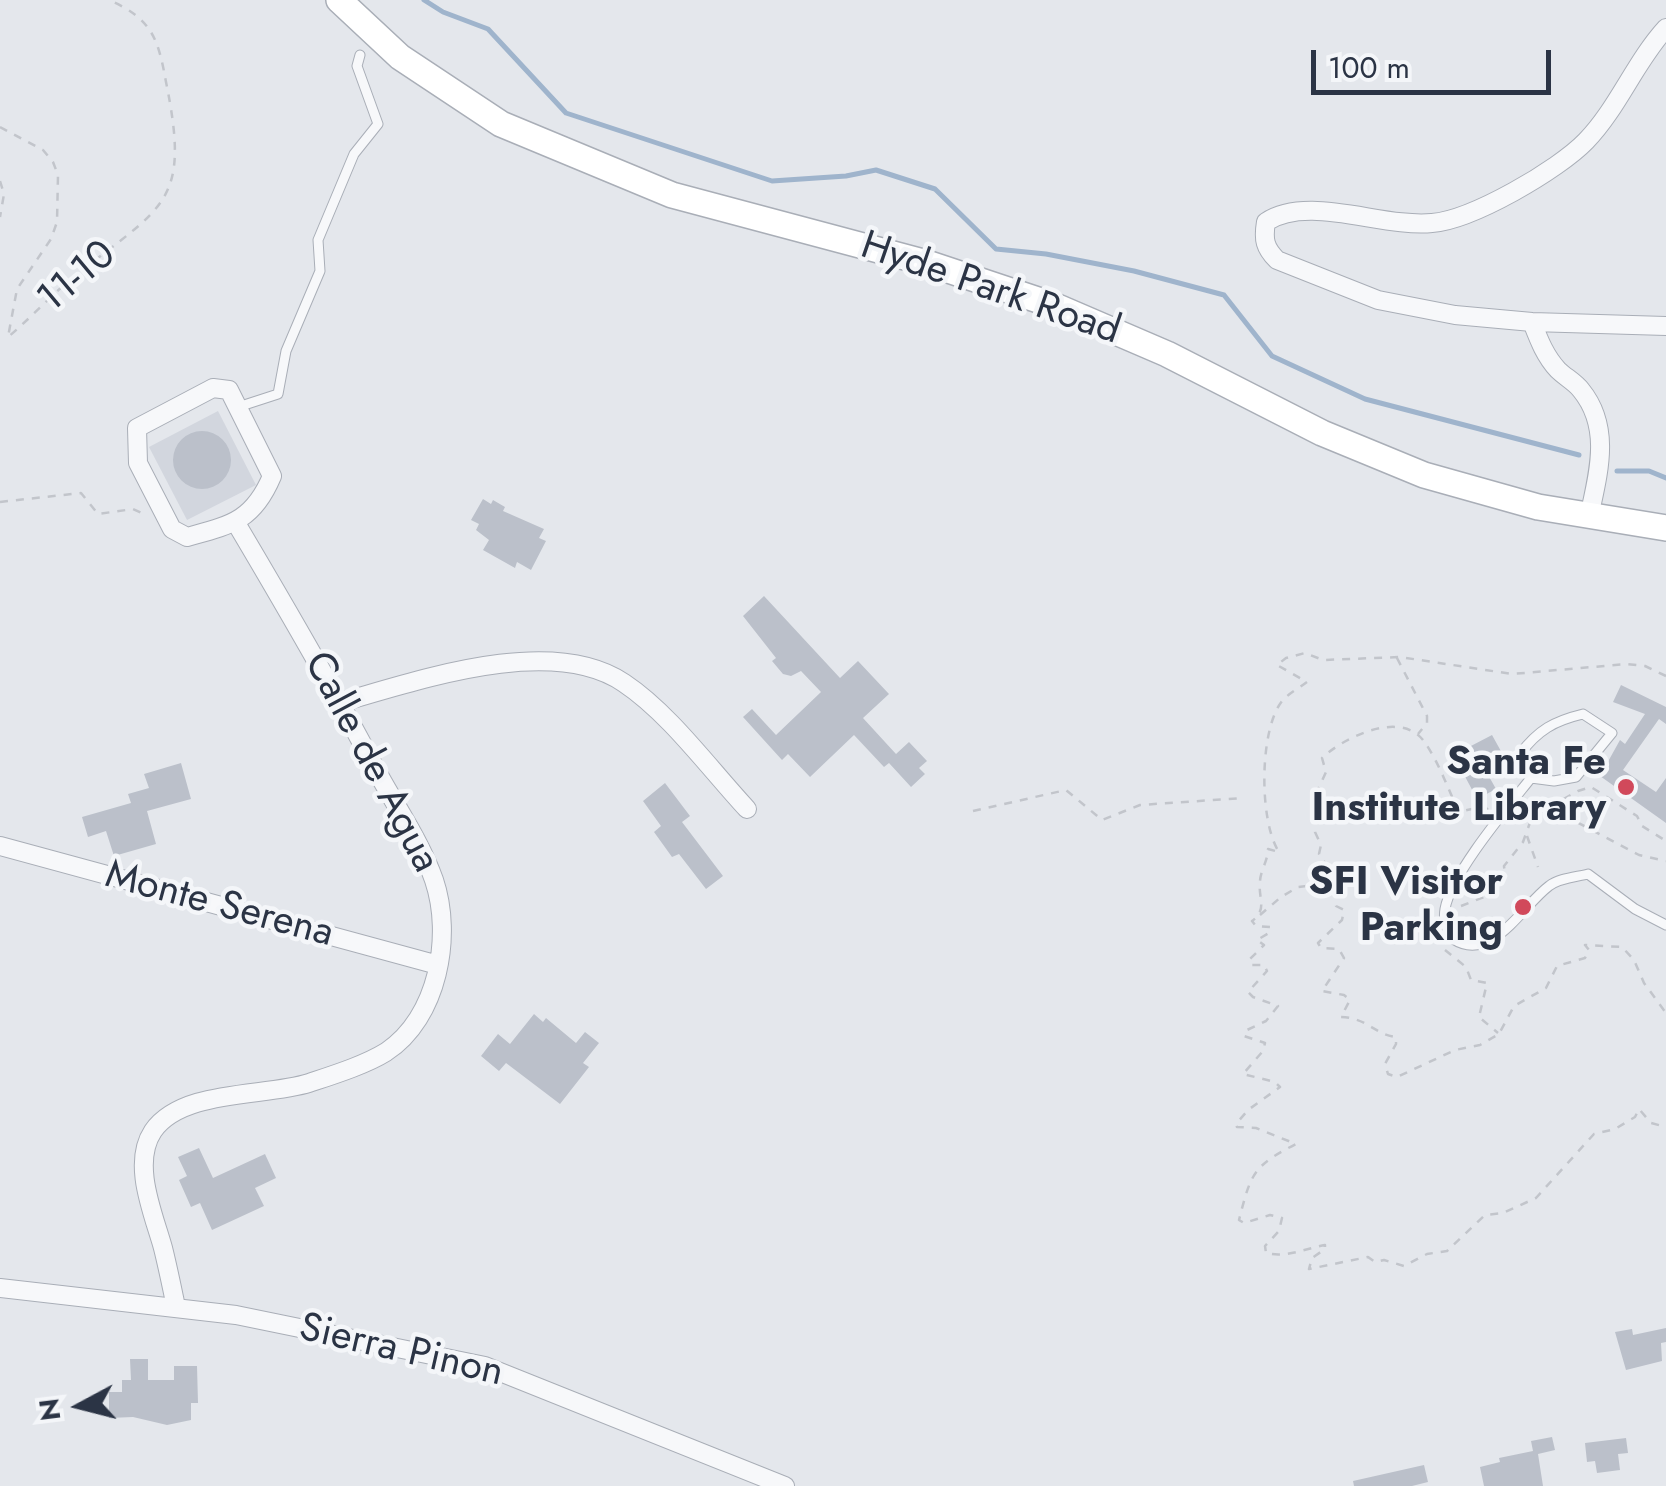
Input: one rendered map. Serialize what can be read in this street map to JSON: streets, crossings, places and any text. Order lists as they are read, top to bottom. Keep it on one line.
{"streets":{"main road":["Hyde Park Road"],"street":["Calle de Agua","Monte Serena","Sierra Pinon"],"path":["11-10"]},"crossings":[["Calle de Agua","Monte Serena"],["Calle de Agua","Sierra Pinon"]],"places":["Santa Fe Institute Library","SFI Visitor Parking"],"scale_bar":"100 m","north":"left"}
